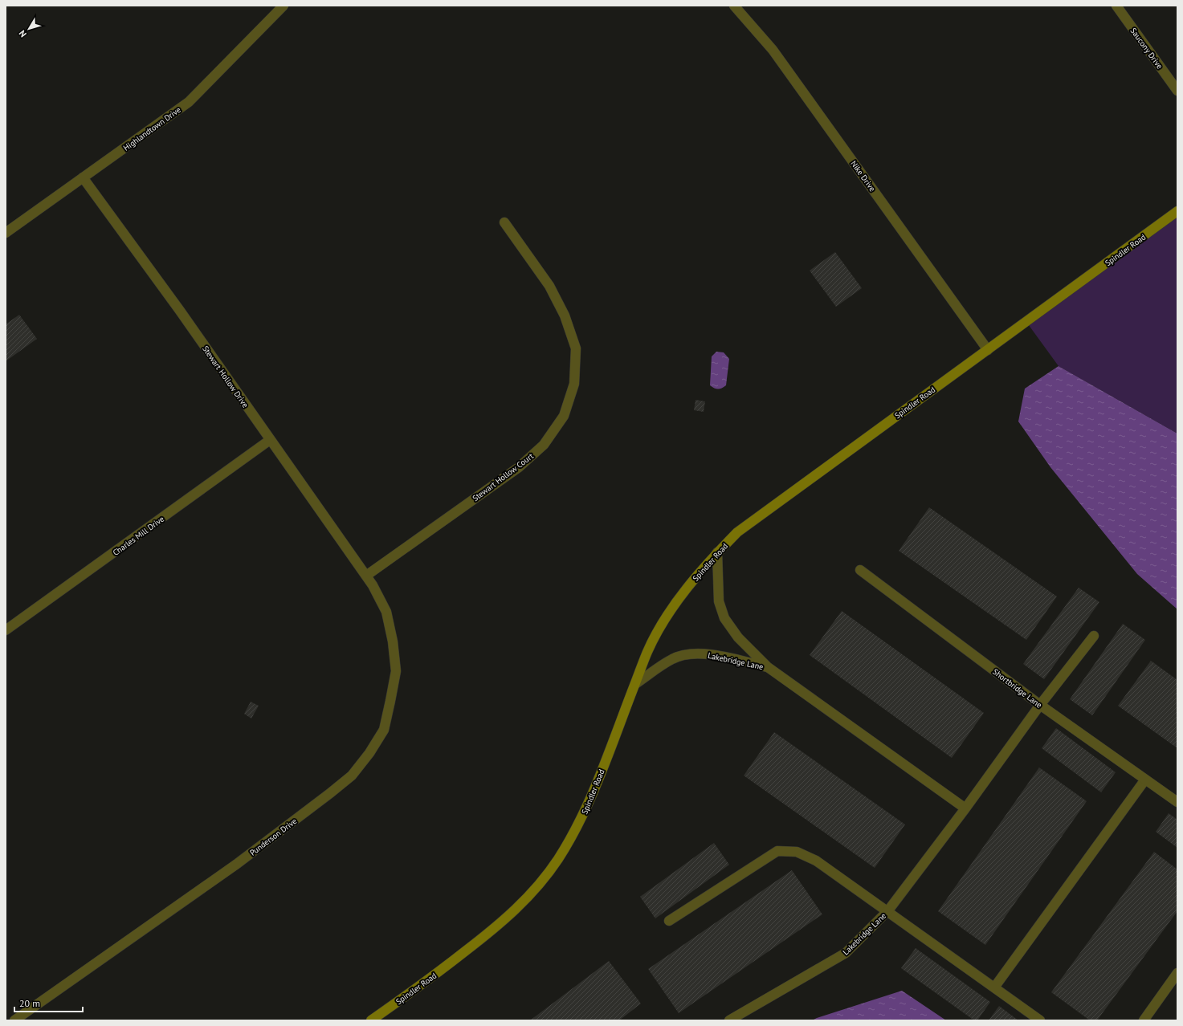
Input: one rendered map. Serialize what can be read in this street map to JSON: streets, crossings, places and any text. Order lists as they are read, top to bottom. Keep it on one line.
{"streets":{"street":["Saucony Drive","Highlandtown Drive","Nike Drive","Spindler Road","Stewart Hollow Drive","Stewart Hollow Court","Charles Mill Drive","Lakebridge Lane","Shortbridge Lane","Punderson Drive"]},"crossings":[["Highlandtown Drive","Stewart Hollow Drive"],["Nike Drive","Spindler Road"],["Spindler Road","Lakebridge Lane"],["Stewart Hollow Drive","Stewart Hollow Court"],["Stewart Hollow Drive","Charles Mill Drive"],["Stewart Hollow Drive","Punderson Drive"],["Stewart Hollow Court","Punderson Drive"],["Lakebridge Lane","Shortbridge Lane"]],"scale_bar":"20 m","north":"bottom left"}
